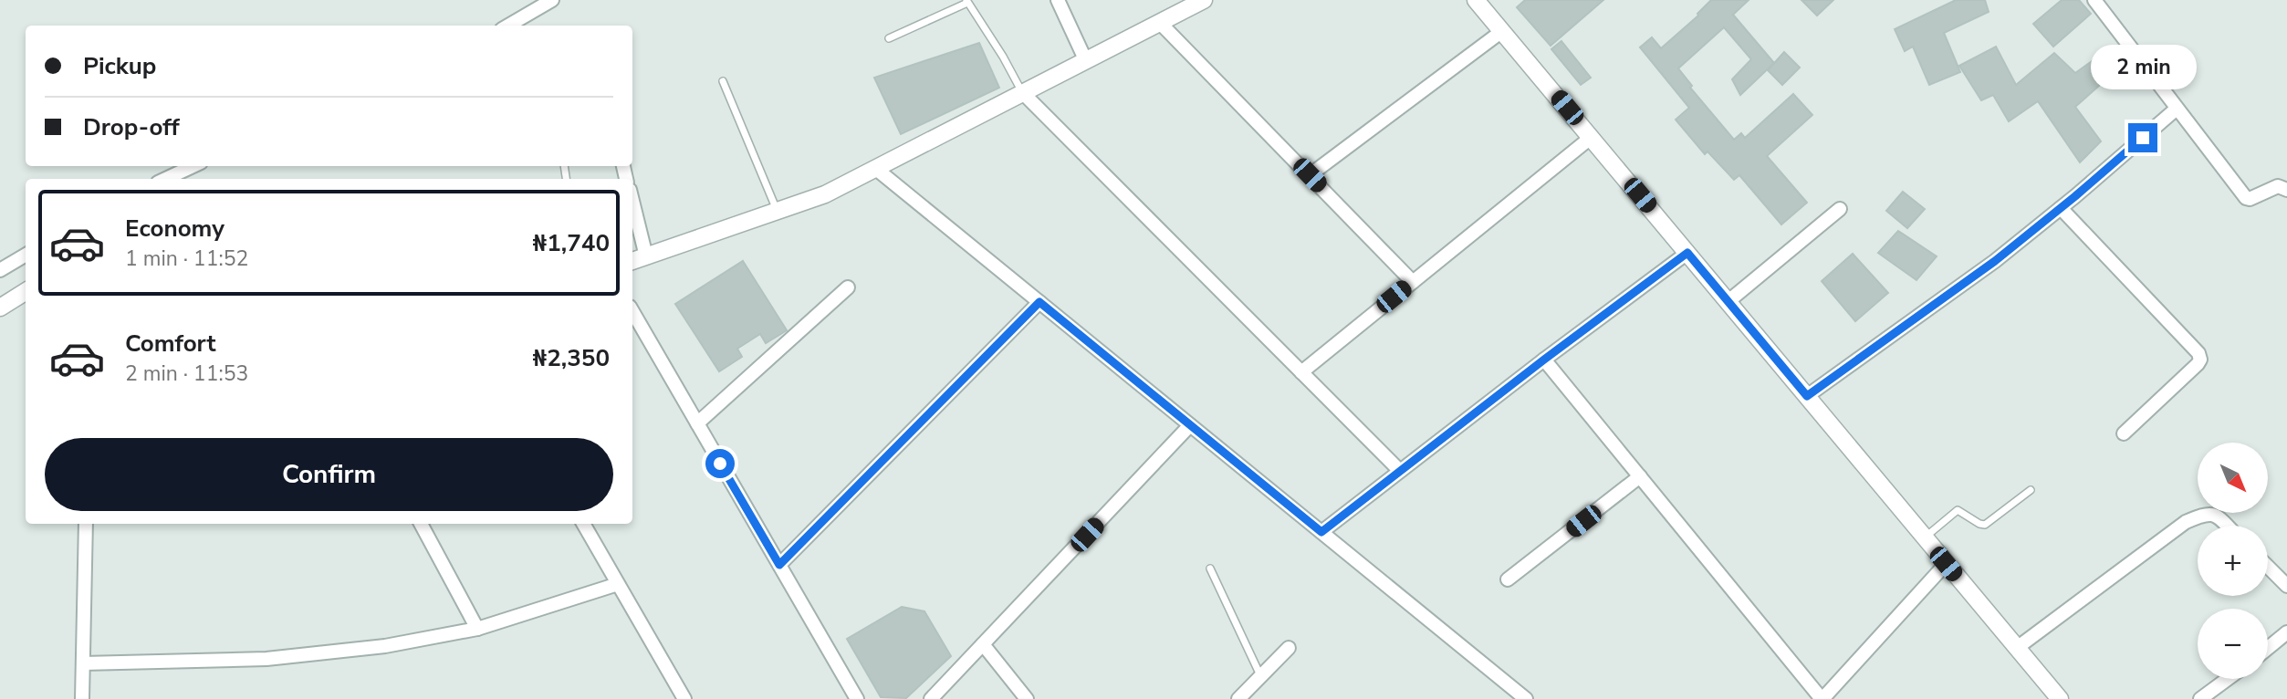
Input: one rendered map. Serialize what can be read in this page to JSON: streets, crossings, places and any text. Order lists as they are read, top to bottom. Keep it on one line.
{"north":"bottom right","page":{"banner":["Pickup","Drop-off"],"bubble":"2 min","list":[{"name":"Economy","note":"1 min · 11:52","value":"₦1,740"},{"name":"Comfort","note":"2 min · 11:53","value":"₦2,350"}],"buttons":"Confirm","map_buttons":["+","−"]}}
